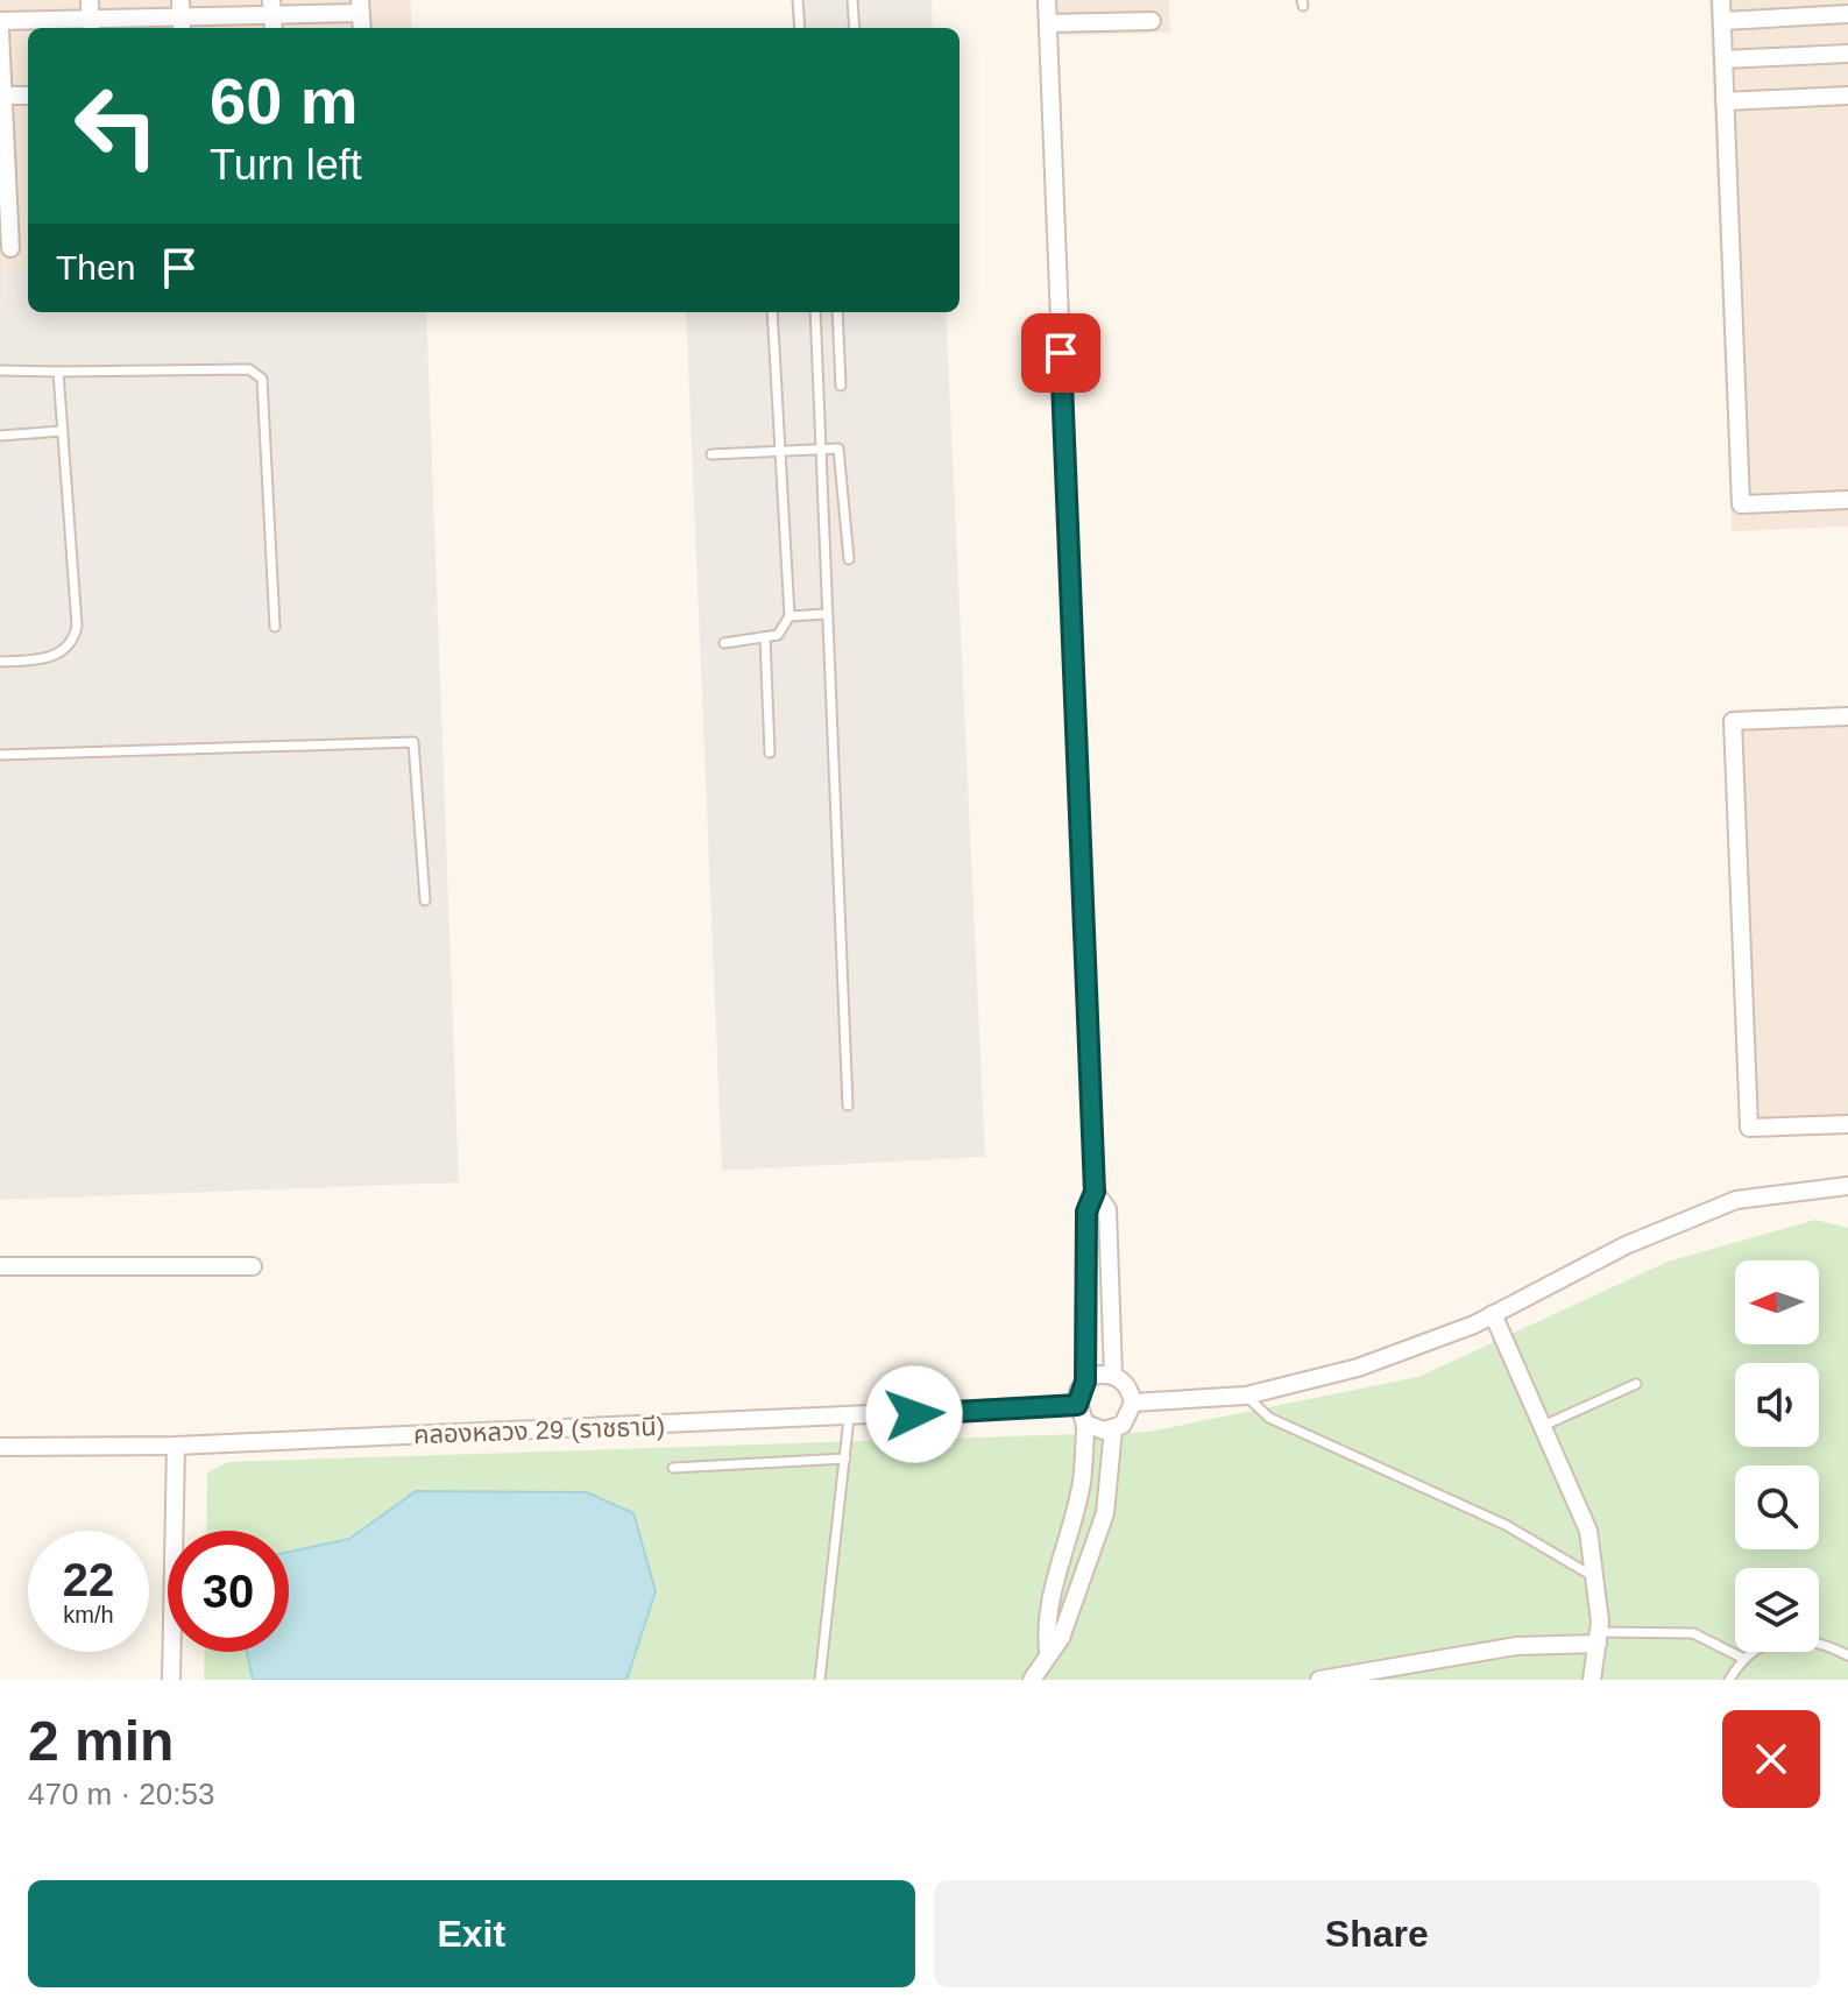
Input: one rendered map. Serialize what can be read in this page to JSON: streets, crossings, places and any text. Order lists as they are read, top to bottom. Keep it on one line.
{"streets":{"street":["คลองหลวง 29 (ราชธานี)"]},"north":"left","page":{"turn":["60 m","Turn left"],"then":"Then","speed":"22 km/h","limit":"30","heading":["2 min","470 m · 20:53"],"buttons":["Exit","Share"]}}
